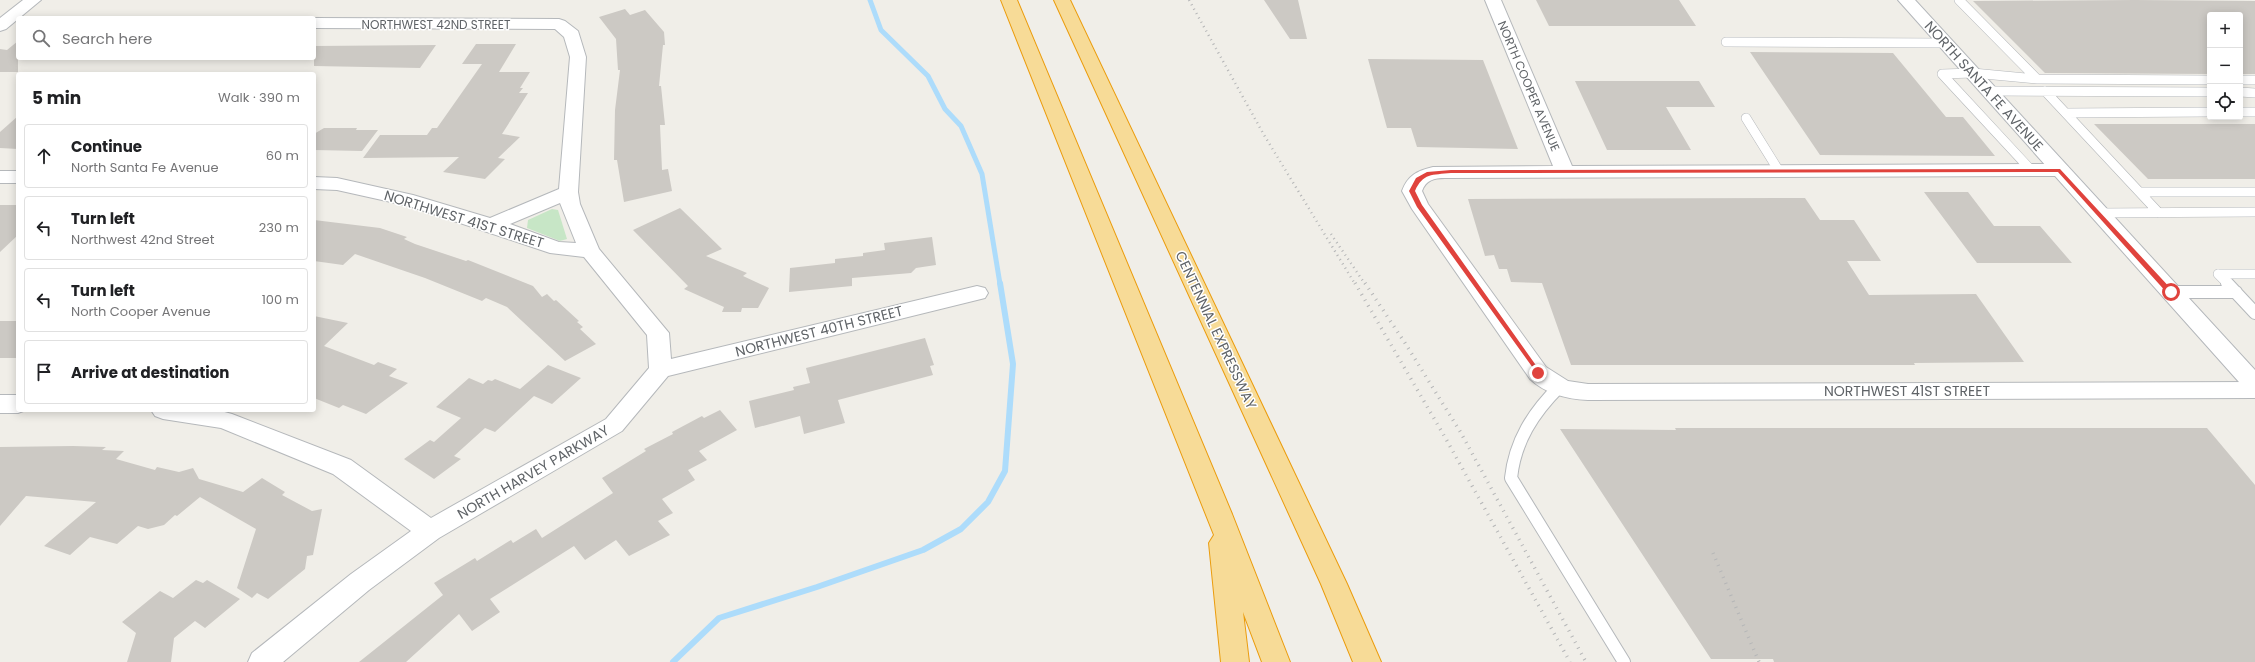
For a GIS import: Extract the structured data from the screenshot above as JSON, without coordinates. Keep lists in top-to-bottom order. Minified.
{"streets":{"highway":["CENTENNIAL EXPRESSWAY"],"street":["NORTHWEST 42ND STREET","NORTH COOPER AVENUE","NORTH SANTA FE AVENUE","NORTHWEST 41ST STREET","NORTHWEST 40TH STREET","NORTH HARVEY PARKWAY"]},"crossings":[["NORTH SANTA FE AVENUE","NORTHWEST 41ST STREET"],["NORTHWEST 40TH STREET","NORTH HARVEY PARKWAY"]],"page":{"map_buttons":["+","−"],"search":"Search here","heading":["5 min","Walk · 390 m"],"list":[["Continue","North Santa Fe Avenue","60 m"],["Turn left","Northwest 42nd Street","230 m"],["Turn left","North Cooper Avenue","100 m"],"Arrive at destination"]}}
